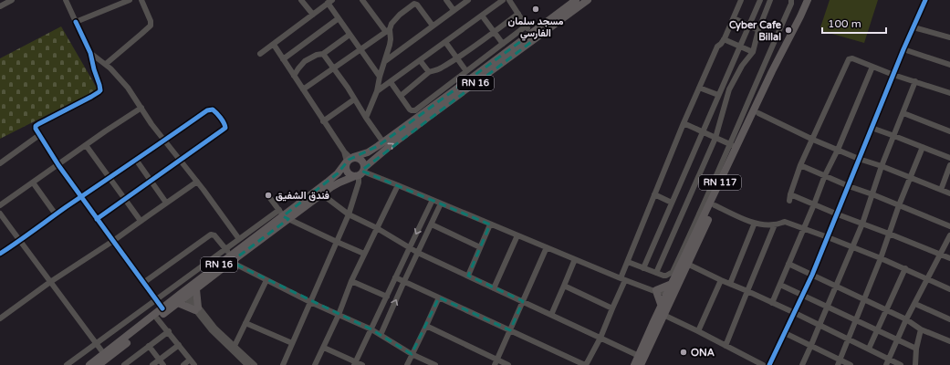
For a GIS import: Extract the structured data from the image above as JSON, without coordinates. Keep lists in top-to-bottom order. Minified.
{"streets":{"main road":["RN 16","RN 117"]},"places":["مسجد سلمان الفارسي","Cyber Cafe Billal","فندق الشفيق","ONA"],"scale_bar":"100 m"}
